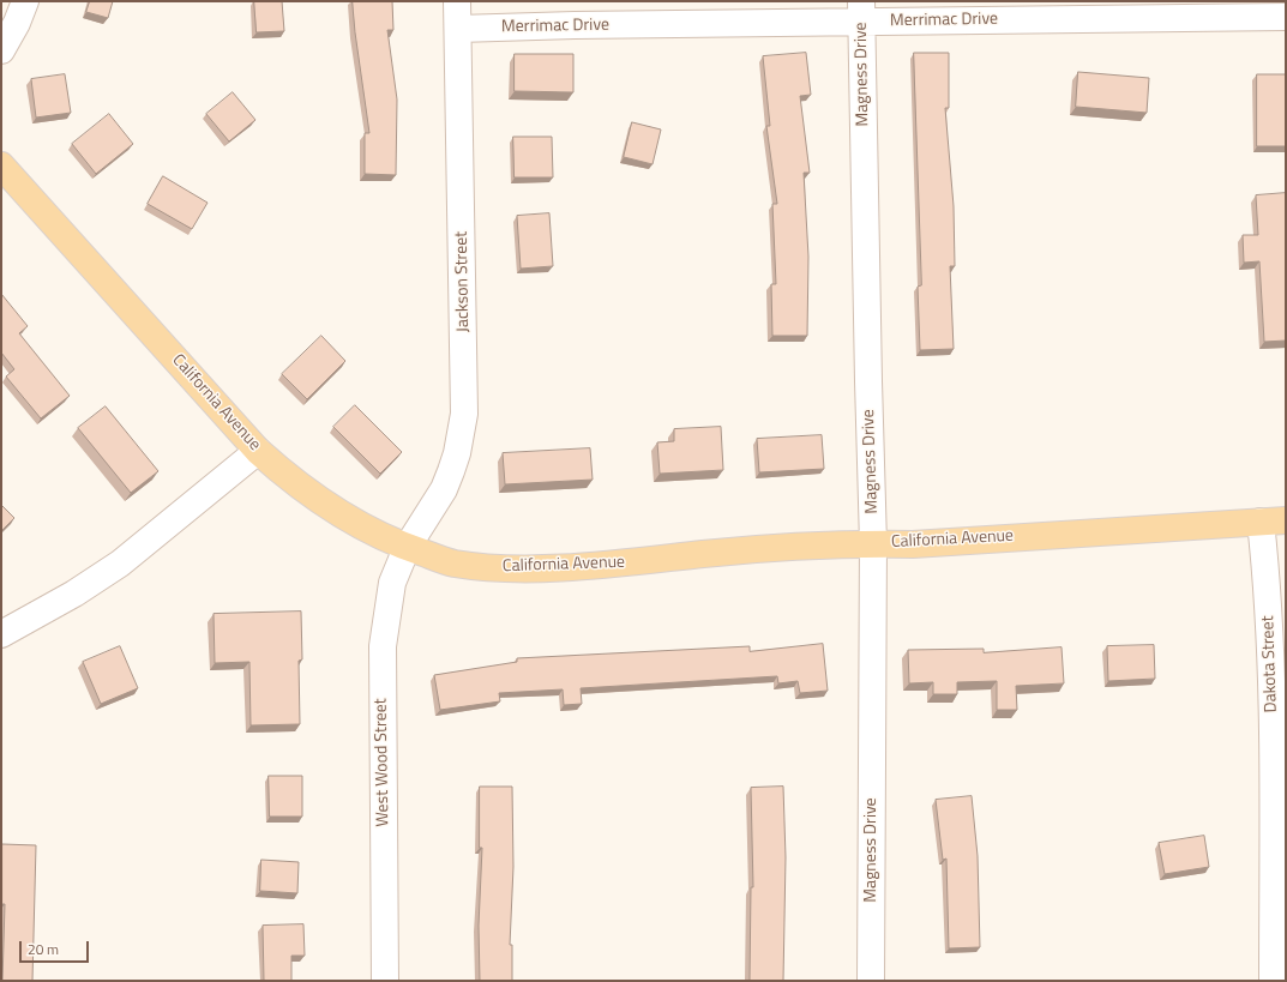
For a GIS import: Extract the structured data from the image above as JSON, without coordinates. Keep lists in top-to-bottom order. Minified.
{"streets":{"main road":["California Avenue"],"street":["Merrimac Drive","Magness Drive","Jackson Street","Dakota Street","West Wood Street"]},"crossings":[["Merrimac Drive","Magness Drive"],["Merrimac Drive","Jackson Street"],["Magness Drive","California Avenue"],["Jackson Street","California Avenue"],["Jackson Street","West Wood Street"],["California Avenue","Dakota Street"],["California Avenue","West Wood Street"]],"scale_bar":"20 m"}
